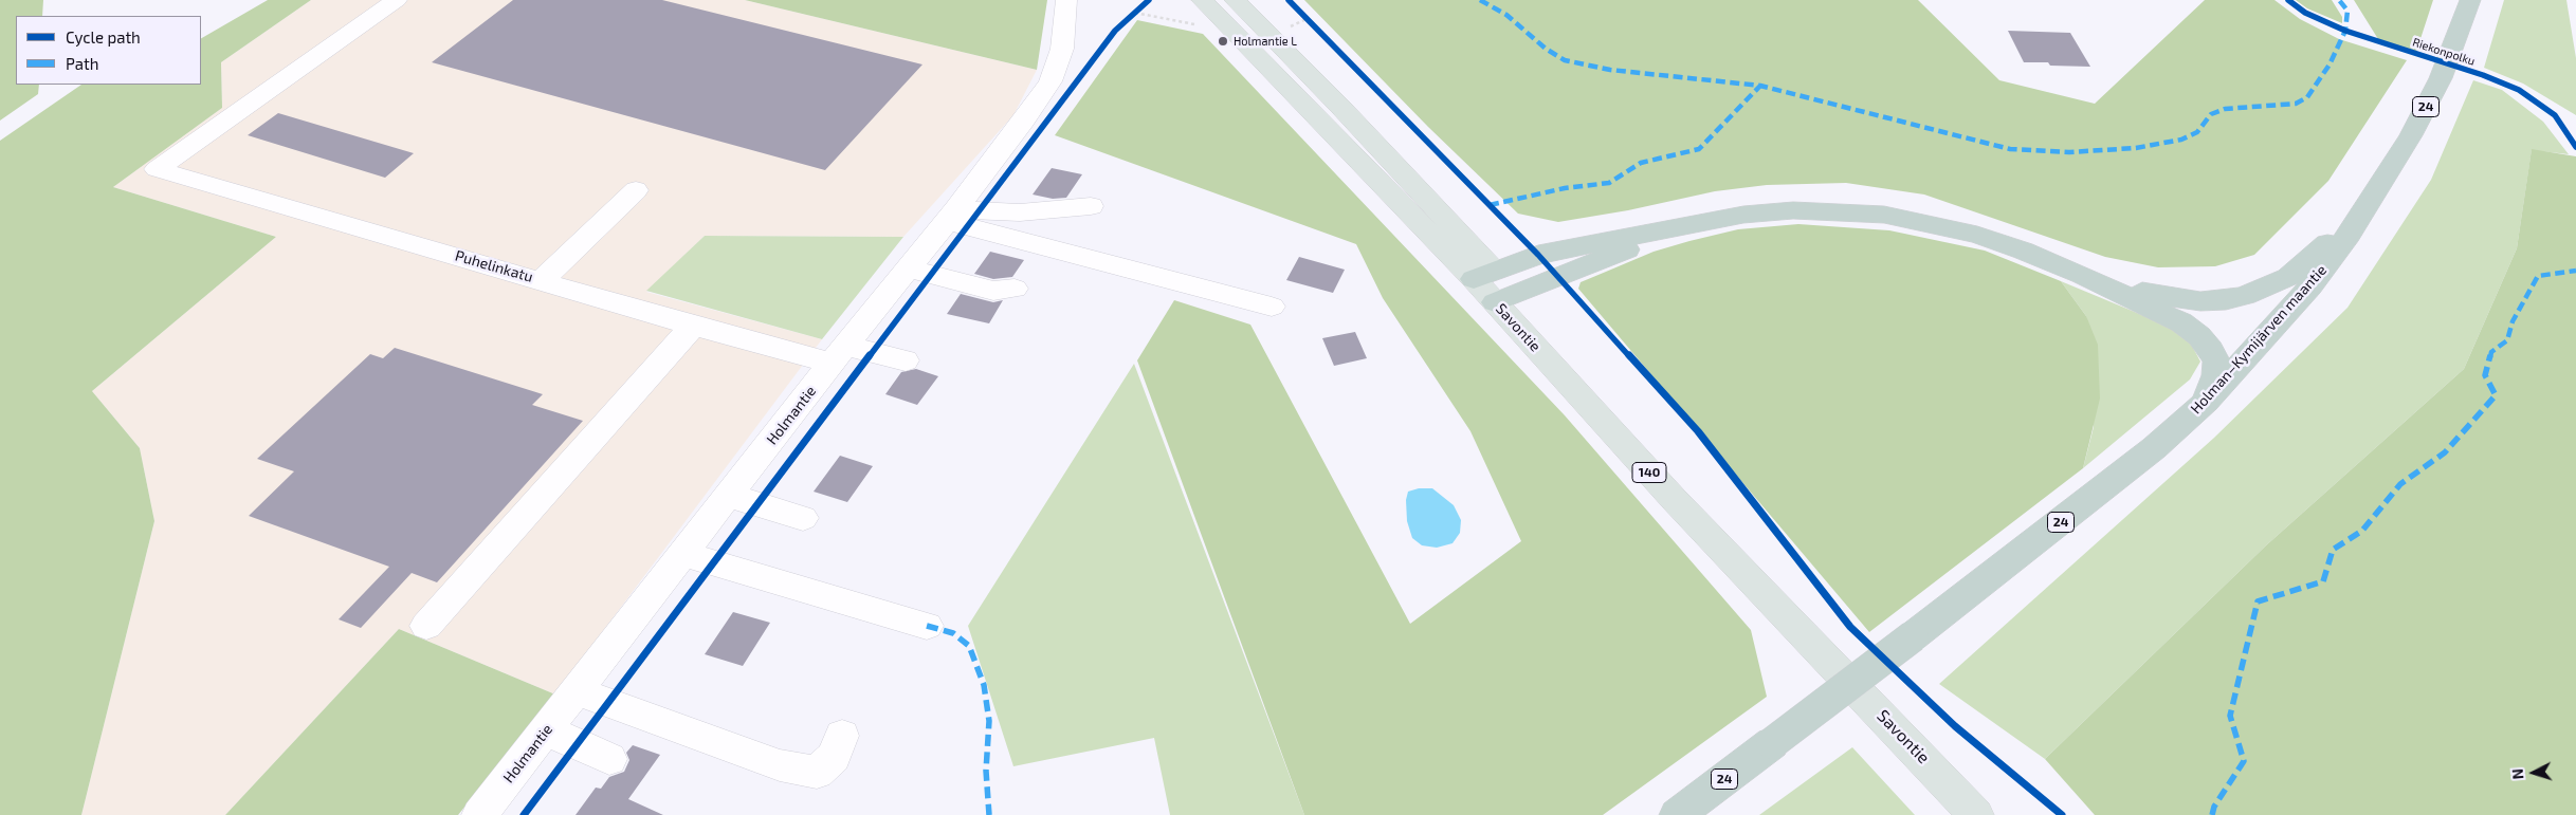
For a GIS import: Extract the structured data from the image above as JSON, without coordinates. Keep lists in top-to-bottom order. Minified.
{"streets":{"highway":["24","Holman–Kymijärven maantie"],"main road":["Savontie","140"],"street":["Puhelinkatu","Holmantie"],"cycle path":["Riekonpolku"]},"crossings":[["Puhelinkatu","Holmantie"]],"places":["Holmantie L"],"legend":["Cycle path","Path"],"north":"left"}
